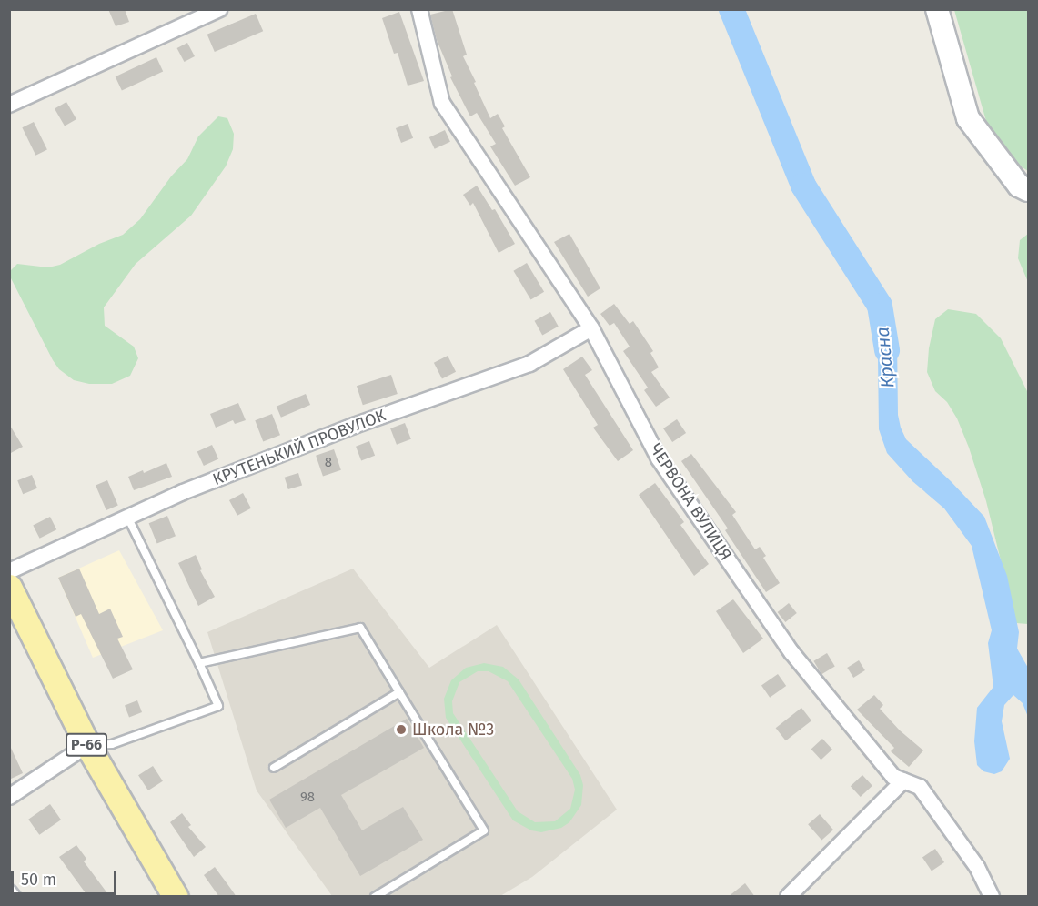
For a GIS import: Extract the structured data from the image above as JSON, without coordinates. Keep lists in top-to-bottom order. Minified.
{"streets":{"main road":["Р-66"],"street":["КРУТЕНЬКИЙ ПРОВУЛОК","ЧЕРВОНА ВУЛИЦЯ"]},"crossings":[["КРУТЕНЬКИЙ ПРОВУЛОК","ЧЕРВОНА ВУЛИЦЯ"]],"water":["Красна"],"places":["Школа №3"],"house_numbers":["8","98"],"scale_bar":"50 m"}
